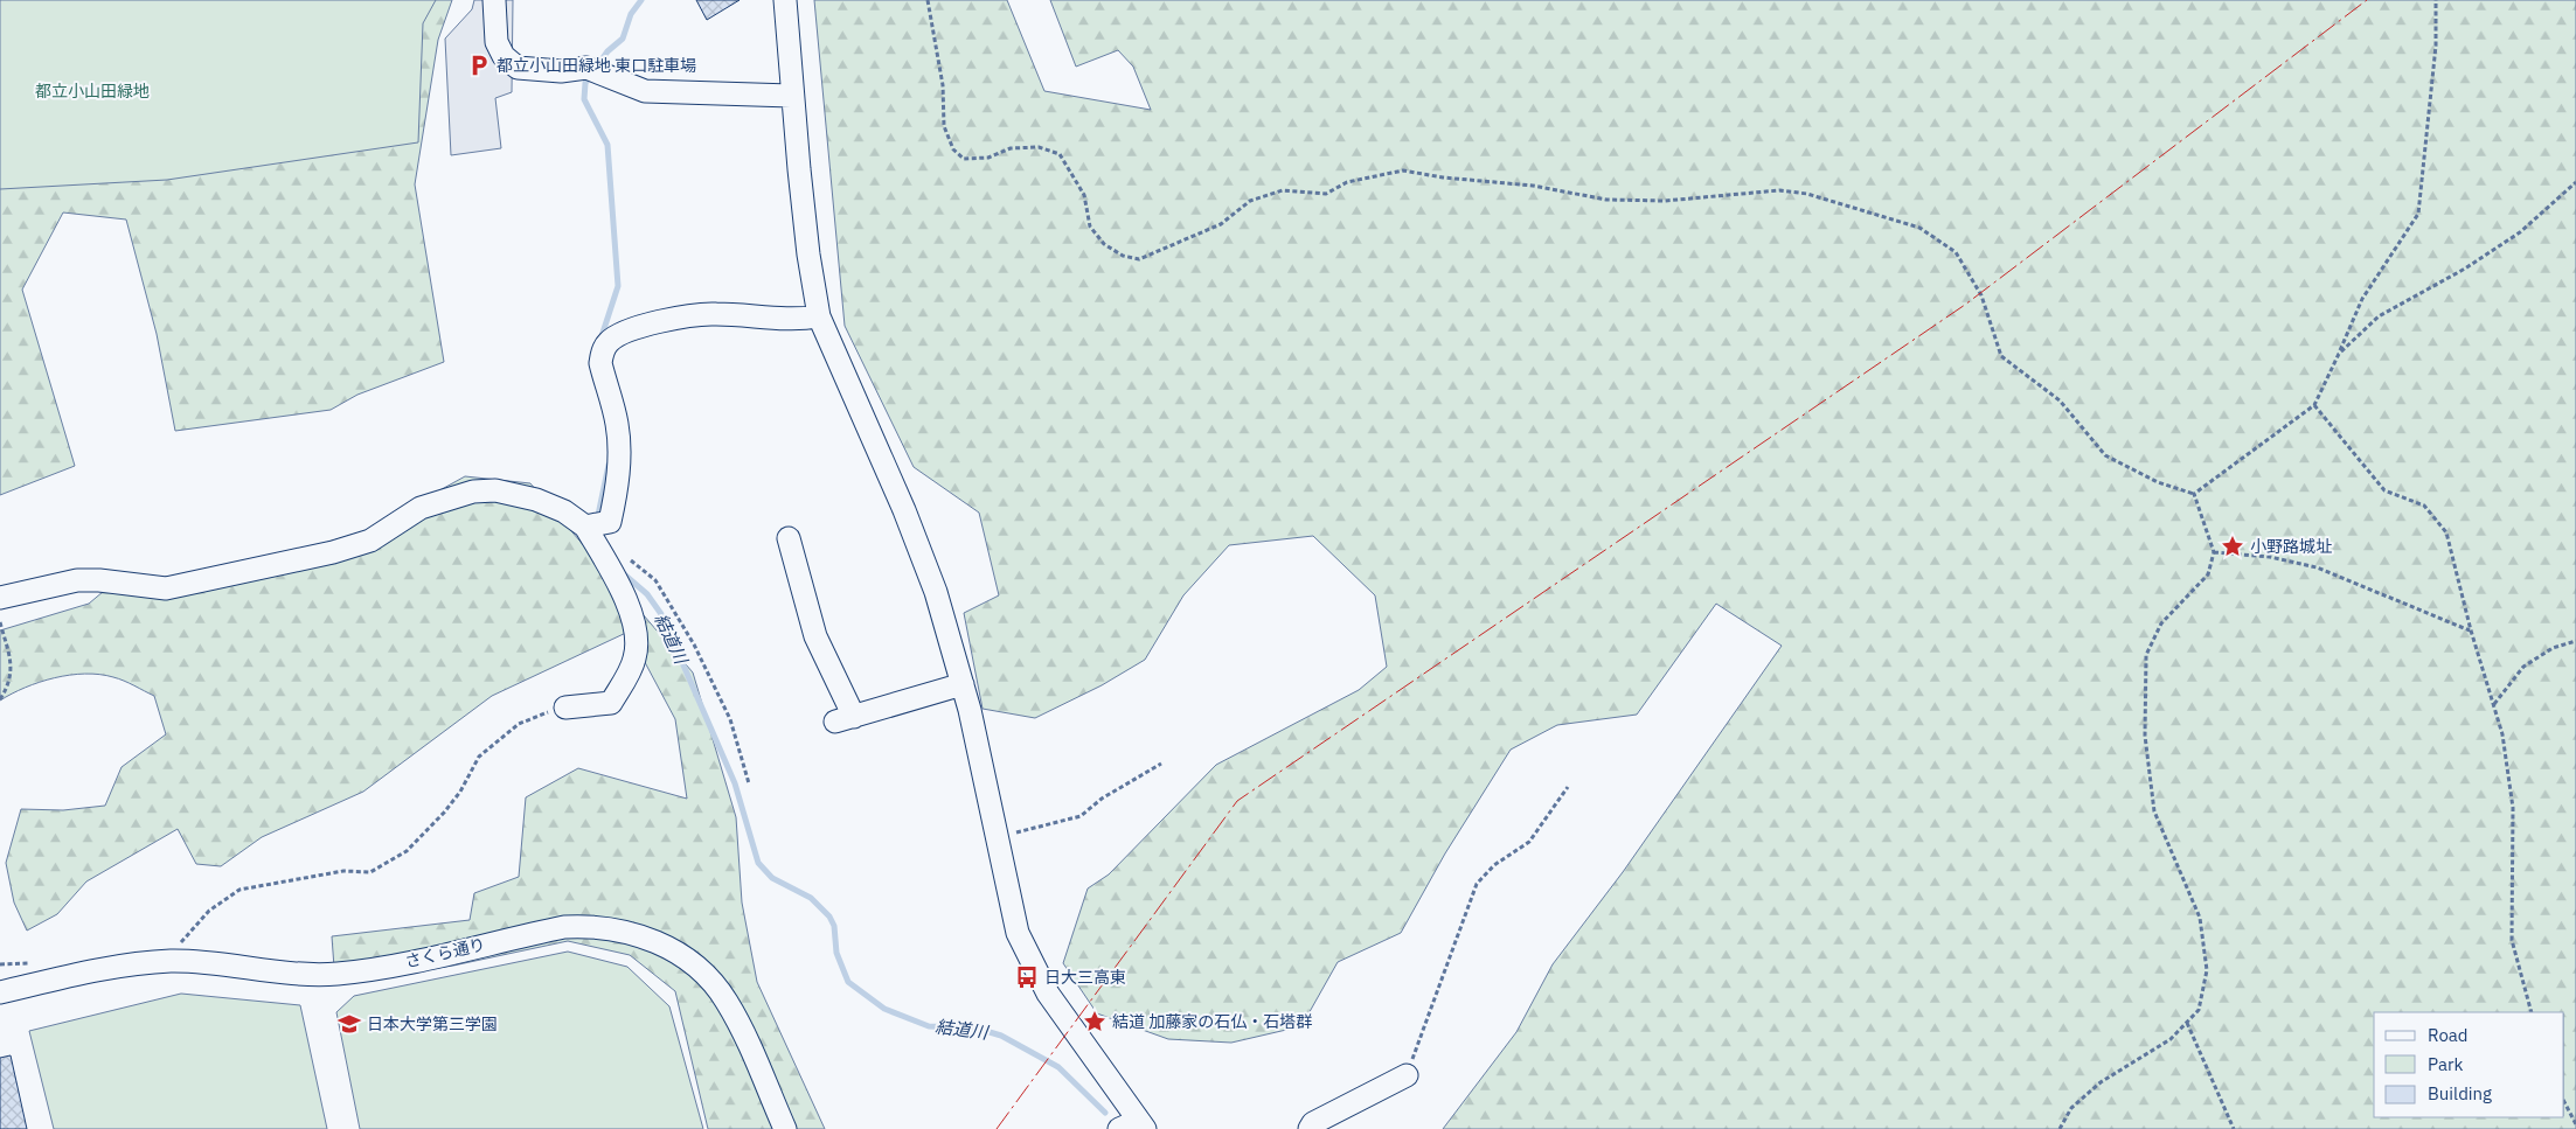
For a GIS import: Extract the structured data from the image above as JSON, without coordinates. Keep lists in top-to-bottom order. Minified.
{"streets":{"street":["さくら通り"]},"water":["結道川"],"parks":["都立小山田緑地"],"places":{"parking":["都立小山田緑地 東口駐車場"],"place":["小野路城址","結道 加藤家の石仏・石塔群"],"bus stop":["日大三高東"],"school or university":["日本大学第三学園"]},"legend":["Road","Park","Building"]}
